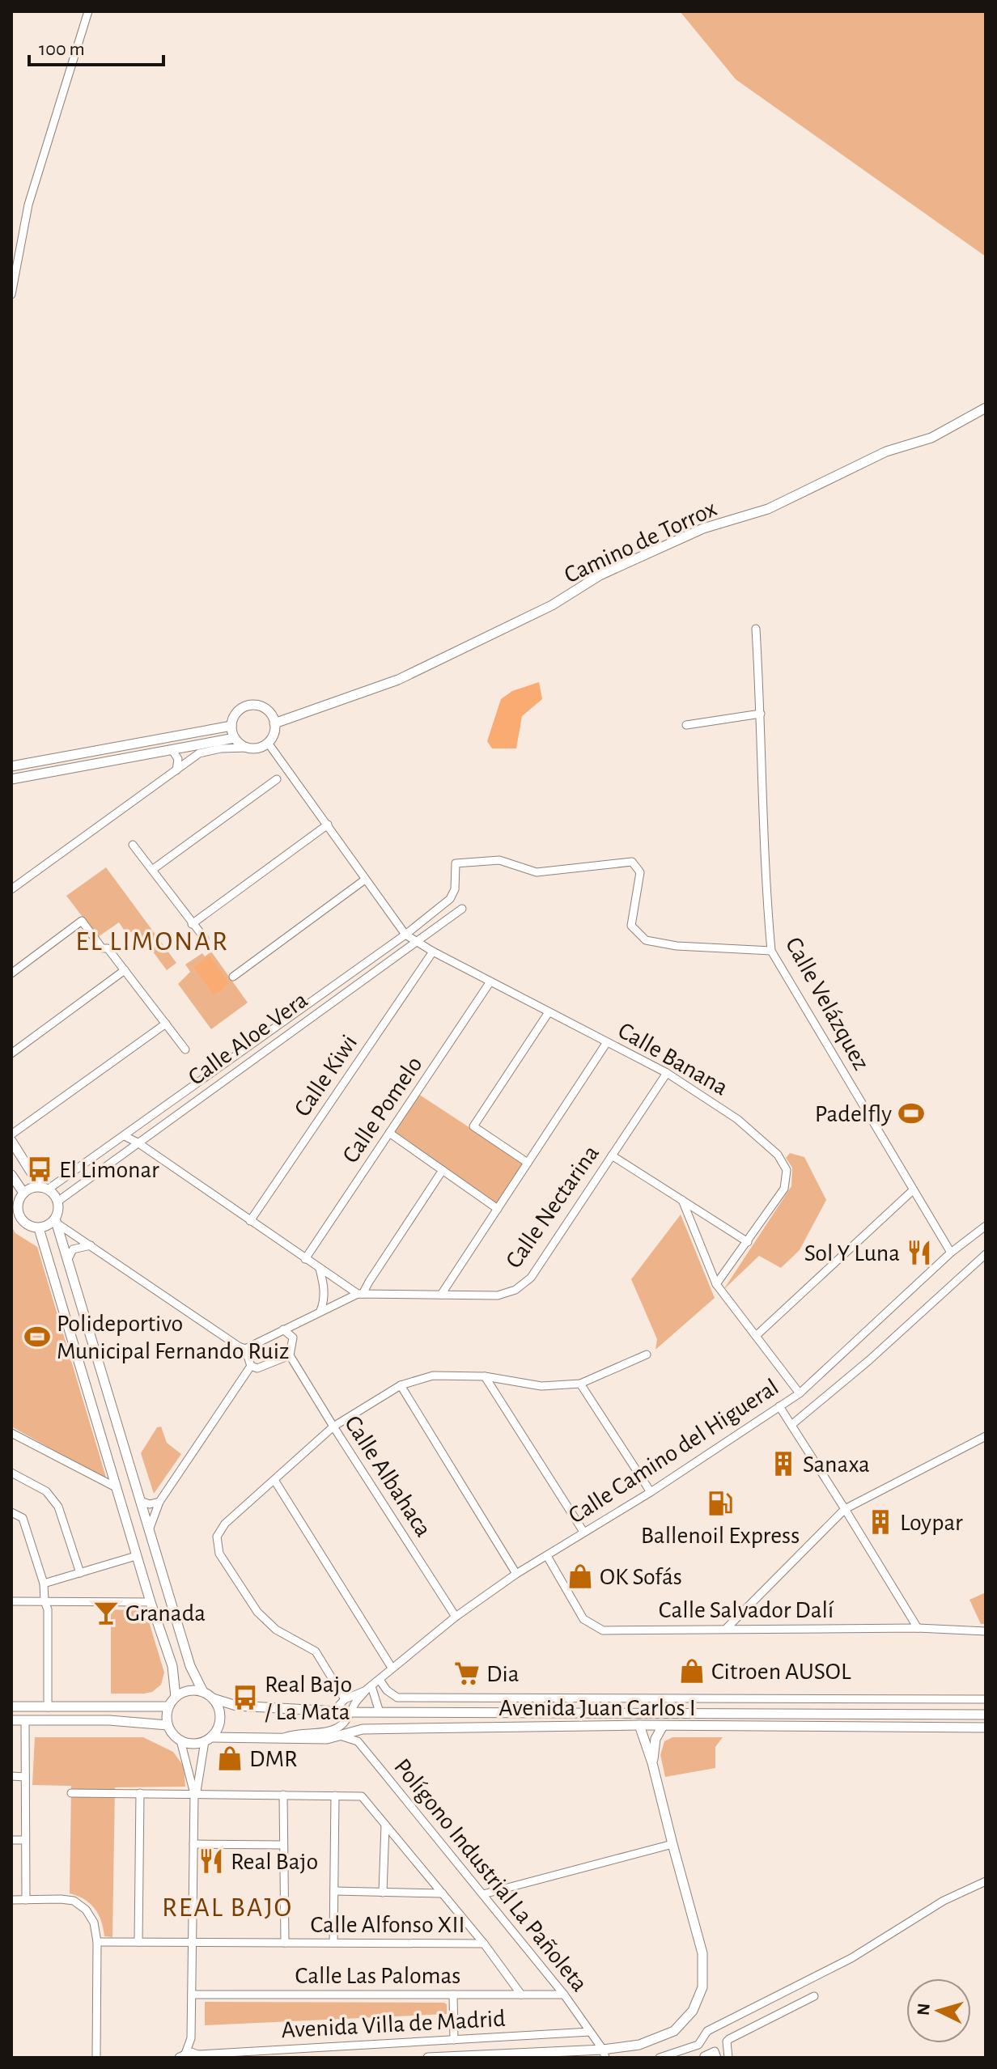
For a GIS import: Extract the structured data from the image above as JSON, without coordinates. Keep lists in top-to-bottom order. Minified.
{"streets":{"street":["Camino de Torrox","Calle Velázquez","Calle Aloe Vera","Calle Banana","Calle Kiwi","Calle Pomelo","Calle Nectarina","Calle Camino del Higueral","Calle Albahaca","Calle Salvador Dalí","Avenida Juan Carlos I","Polígono Industrial La Pañoleta","Calle Alfonso XII","Calle Las Palomas","Avenida Villa de Madrid"]},"crossings":[["Calle Velázquez","Calle Aloe Vera"],["Calle Velázquez","Calle Camino del Higueral"],["Calle Aloe Vera","Calle Banana"],["Calle Banana","Calle Kiwi"],["Calle Banana","Calle Pomelo"],["Calle Banana","Calle Nectarina"],["Calle Nectarina","Calle Albahaca"],["Calle Camino del Higueral","Calle Albahaca"],["Calle Camino del Higueral","Calle Salvador Dalí"],["Calle Camino del Higueral","Avenida Juan Carlos I"],["Avenida Juan Carlos I","Polígono Industrial La Pañoleta"],["Polígono Industrial La Pañoleta","Calle Las Palomas"],["Polígono Industrial La Pañoleta","Avenida Villa de Madrid"]],"districts":["EL LIMONAR","REAL BAJO"],"places":{"sports":["Padelfly","Polideportivo Municipal Fernando Ruiz"],"bus stop":["El Limonar","Real Bajo / La Mata"],"restaurant":["Sol Y Luna","Real Bajo"],"building":["Sanaxa","Loypar"],"fuel station":["Ballenoil Express"],"shop":["OK Sofás","Citroen AUSOL","DMR"],"bar":["Granada"],"supermarket":["Dia"]},"scale_bar":"100 m","north":"left"}
